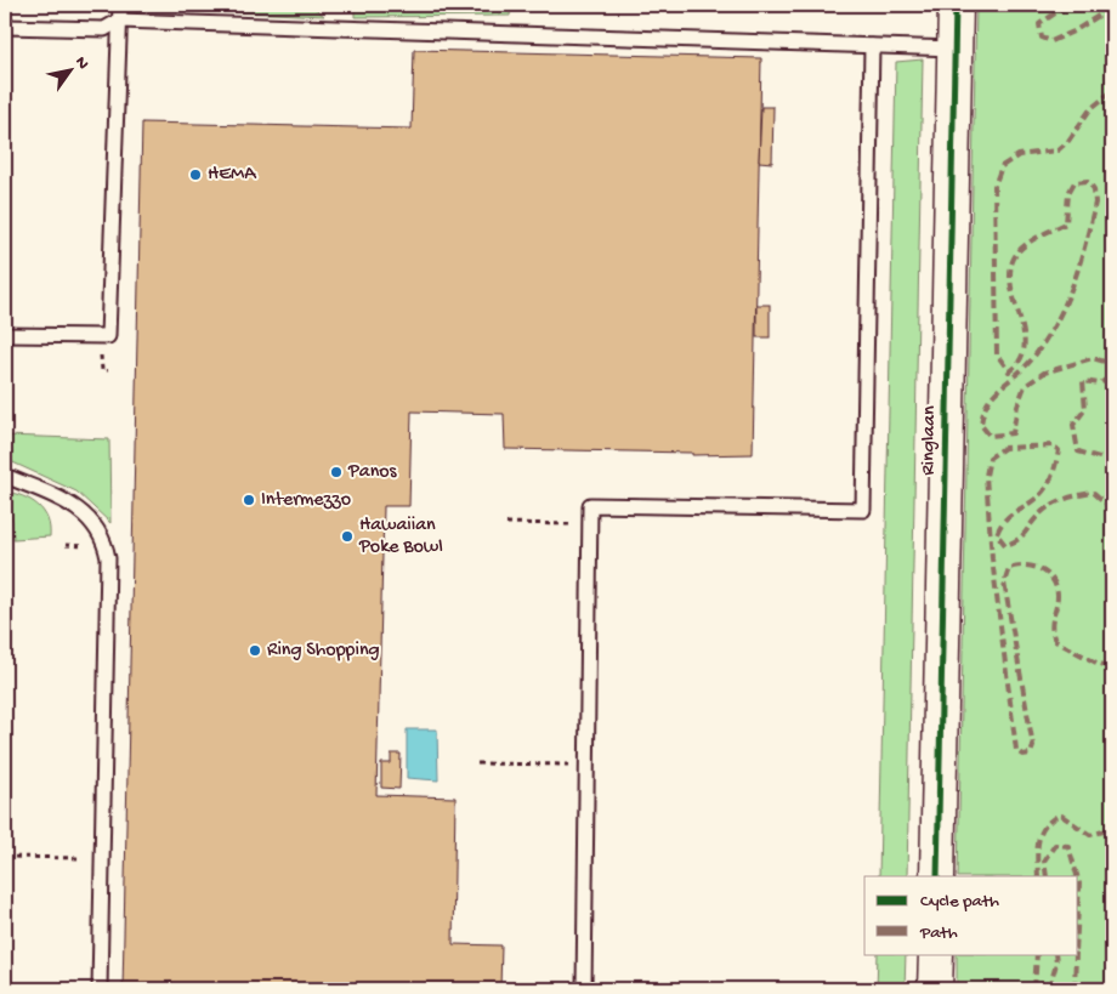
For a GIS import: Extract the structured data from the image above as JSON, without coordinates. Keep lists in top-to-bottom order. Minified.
{"streets":{"main road":["Ringlaan"]},"places":["HEMA","Panos","Intermezzo","Hawaiian Poke Bowl","Ring Shopping"],"legend":["Cycle path","Path"],"north":"top right"}
